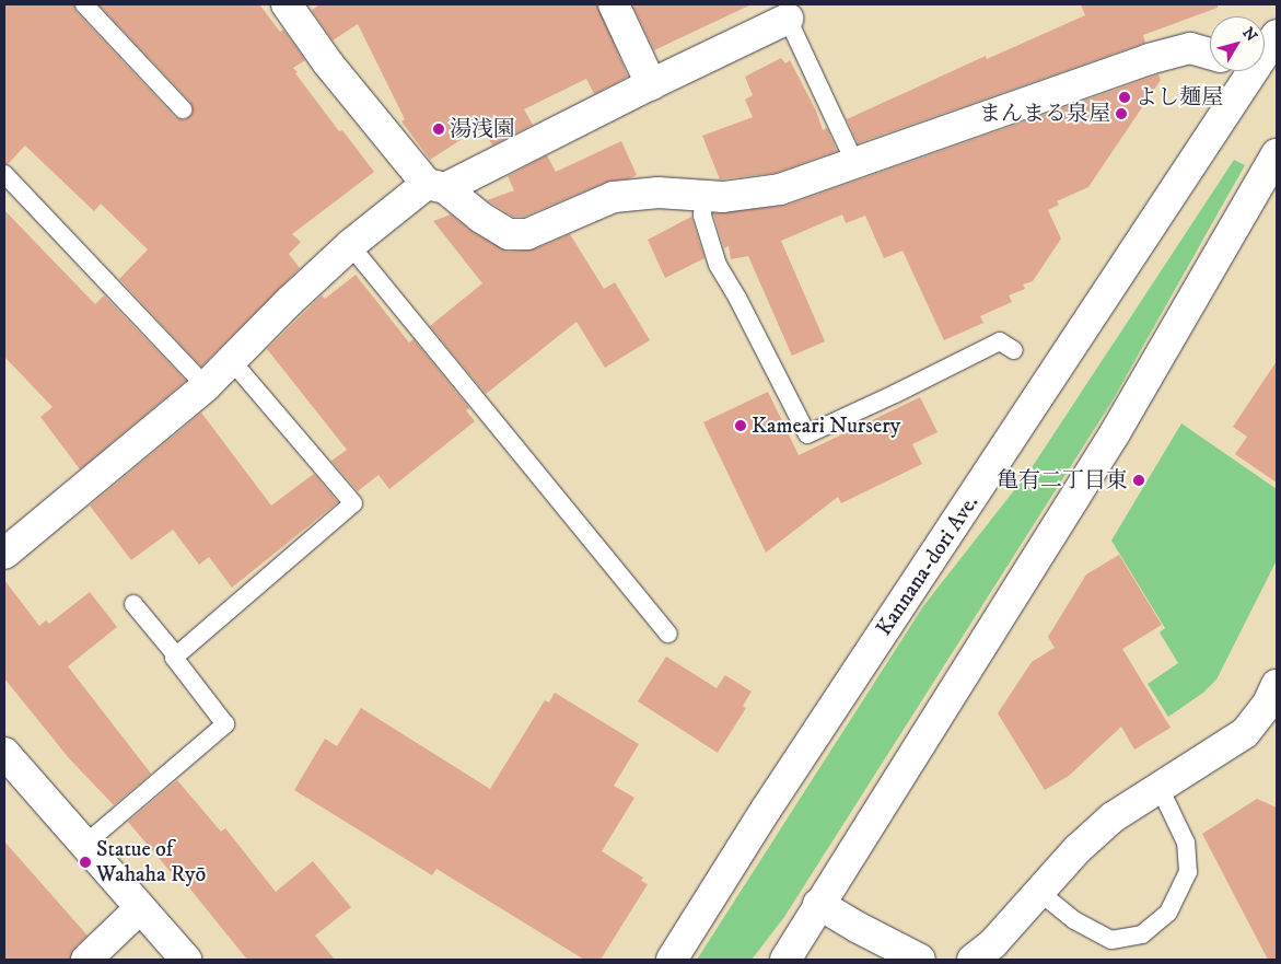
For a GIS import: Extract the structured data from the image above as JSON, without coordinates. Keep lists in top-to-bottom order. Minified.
{"streets":{"street":["Kannana-dori Ave."]},"places":["よし麺屋","まんまる泉屋","湯浅園","Kameari Nursery","亀有二丁目東","Statue of Wahaha Ryō"],"north":"top right"}
